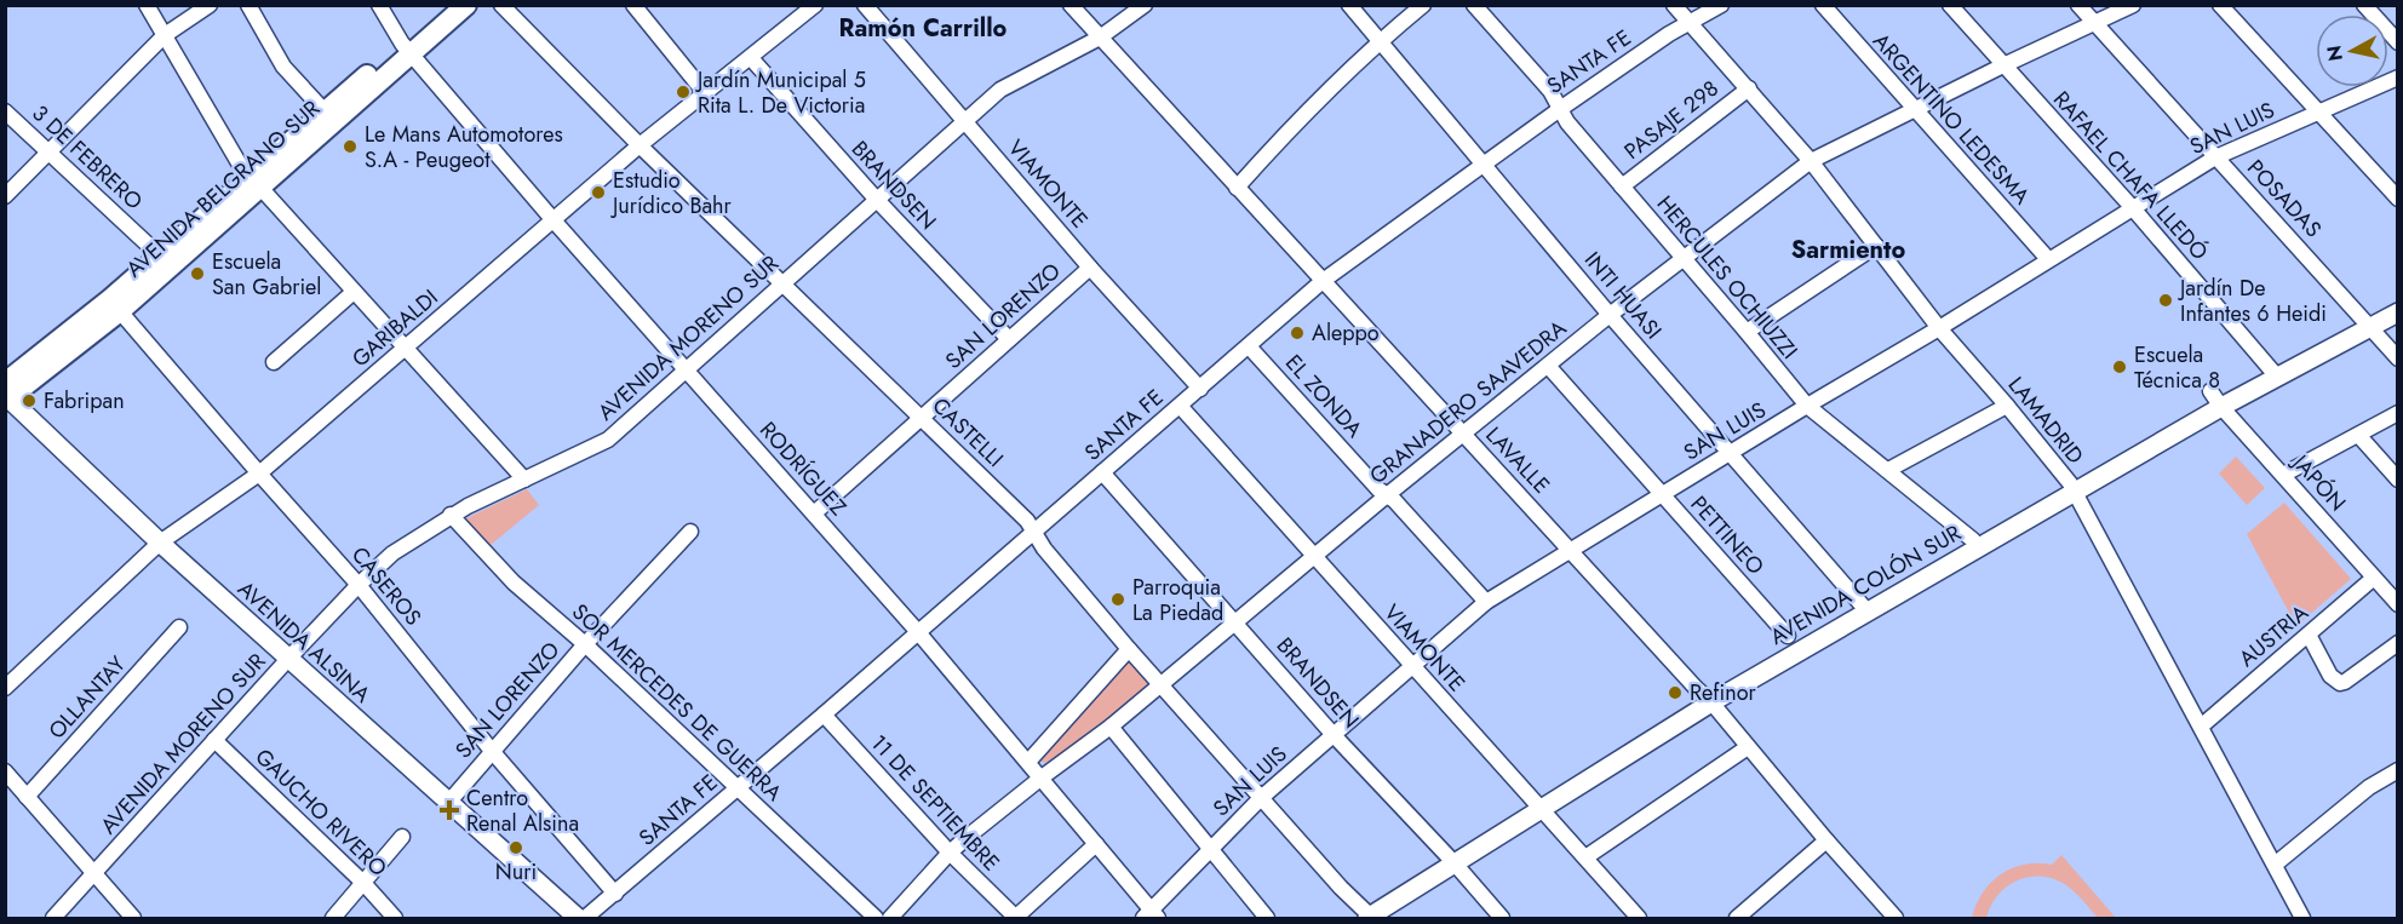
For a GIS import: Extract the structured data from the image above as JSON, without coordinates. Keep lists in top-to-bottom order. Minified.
{"streets":{"highway":["AVENIDA BELGRANO SUR"],"main road":["AVENIDA COLÓN SUR","AVENIDA ALSINA"],"street":["SANTA FE","ARGENTINO LEDESMA","PASAJE 298","SAN LUIS","3 DE FEBRERO","RAFAEL CHAFA LLEDÓ","VIAMONTE","BRANDSEN","POSADAS","HERCULES OCHIUZZI","INTI HUASI","SAN LORENZO","GARIBALDI","AVENIDA MORENO SUR","EL ZONDA","GRANADERO SAAVEDRA","LAMADRID","CASTELLI","LAVALLE","RODRÍGUEZ","JAPÓN","PETTINEO","CASEROS","AUSTRIA","OLLANTAY","SOR MERCEDES DE GUERRA","11 DE SEPTIEMBRE","GAUCHO RIVERO"]},"crossings":[["SANTA FE","VIAMONTE"],["SANTA FE","BRANDSEN"],["SANTA FE","HERCULES OCHIUZZI"],["SANTA FE","INTI HUASI"],["SANTA FE","EL ZONDA"],["SANTA FE","LAMADRID"],["SANTA FE","CASTELLI"],["SANTA FE","LAVALLE"],["SANTA FE","RODRÍGUEZ"],["SANTA FE","CASEROS"],["SANTA FE","SOR MERCEDES DE GUERRA"],["SANTA FE","11 DE SEPTIEMBRE"],["ARGENTINO LEDESMA","SAN LUIS"],["ARGENTINO LEDESMA","GRANADERO SAAVEDRA"],["PASAJE 298","HERCULES OCHIUZZI"],["PASAJE 298","LAMADRID"],["SAN LUIS","RAFAEL CHAFA LLEDÓ"],["SAN LUIS","VIAMONTE"],["SAN LUIS","BRANDSEN"],["SAN LUIS","POSADAS"],["SAN LUIS","HERCULES OCHIUZZI"],["SAN LUIS","INTI HUASI"],["SAN LUIS","EL ZONDA"],["SAN LUIS","LAMADRID"],["SAN LUIS","CASTELLI"],["SAN LUIS","LAVALLE"],["SAN LUIS","RODRÍGUEZ"],["SAN LUIS","PETTINEO"],["3 DE FEBRERO","AVENIDA BELGRANO SUR"],["RAFAEL CHAFA LLEDÓ","GRANADERO SAAVEDRA"],["RAFAEL CHAFA LLEDÓ","AVENIDA COLÓN SUR"],["VIAMONTE","SAN LORENZO"],["VIAMONTE","AVENIDA MORENO SUR"],["VIAMONTE","GRANADERO SAAVEDRA"],["VIAMONTE","AVENIDA COLÓN SUR"],["BRANDSEN","SAN LORENZO"],["BRANDSEN","GARIBALDI"],["BRANDSEN","AVENIDA MORENO SUR"],["BRANDSEN","GRANADERO SAAVEDRA"],["BRANDSEN","AVENIDA COLÓN SUR"],["AVENIDA BELGRANO SUR","RODRÍGUEZ"],["AVENIDA BELGRANO SUR","CASEROS"],["AVENIDA BELGRANO SUR","AVENIDA ALSINA"],["POSADAS","GRANADERO SAAVEDRA"],["POSADAS","AVENIDA COLÓN SUR"],["HERCULES OCHIUZZI","GRANADERO SAAVEDRA"],["HERCULES OCHIUZZI","AVENIDA COLÓN SUR"],["INTI HUASI","GRANADERO SAAVEDRA"],["INTI HUASI","AVENIDA COLÓN SUR"],["SAN LORENZO","CASTELLI"],["SAN LORENZO","RODRÍGUEZ"],["SAN LORENZO","CASEROS"],["SAN LORENZO","AVENIDA ALSINA"],["SAN LORENZO","SOR MERCEDES DE GUERRA"],["GARIBALDI","CASTELLI"],["GARIBALDI","RODRÍGUEZ"],["GARIBALDI","CASEROS"],["GARIBALDI","AVENIDA ALSINA"],["AVENIDA MORENO SUR","CASTELLI"],["AVENIDA MORENO SUR","LAVALLE"],["AVENIDA MORENO SUR","RODRÍGUEZ"],["AVENIDA MORENO SUR","CASEROS"],["AVENIDA MORENO SUR","AVENIDA ALSINA"],["AVENIDA MORENO SUR","SOR MERCEDES DE GUERRA"],["AVENIDA MORENO SUR","GAUCHO RIVERO"],["EL ZONDA","GRANADERO SAAVEDRA"],["GRANADERO SAAVEDRA","LAMADRID"],["GRANADERO SAAVEDRA","CASTELLI"],["GRANADERO SAAVEDRA","LAVALLE"],["GRANADERO SAAVEDRA","RODRÍGUEZ"],["GRANADERO SAAVEDRA","PETTINEO"],["GRANADERO SAAVEDRA","11 DE SEPTIEMBRE"],["LAMADRID","AVENIDA COLÓN SUR"],["LAMADRID","AUSTRIA"],["CASTELLI","AVENIDA COLÓN SUR"],["LAVALLE","AVENIDA COLÓN SUR"],["JAPÓN","AVENIDA COLÓN SUR"],["JAPÓN","AUSTRIA"]],"districts":["Ramón Carrillo","Sarmiento"],"places":{"other":["Jardín Municipal 5 Rita L. De Victoria","Le Mans Automotores S.A - Peugeot","Estudio Jurídico Bahr","Escuela San Gabriel","Jardín De Infantes 6 Heidi","Aleppo","Escuela Técnica 8","Fabripan","Parroquia La Piedad","Refinor","Nuri"],"health":["Centro Renal Alsina"]},"north":"left"}
